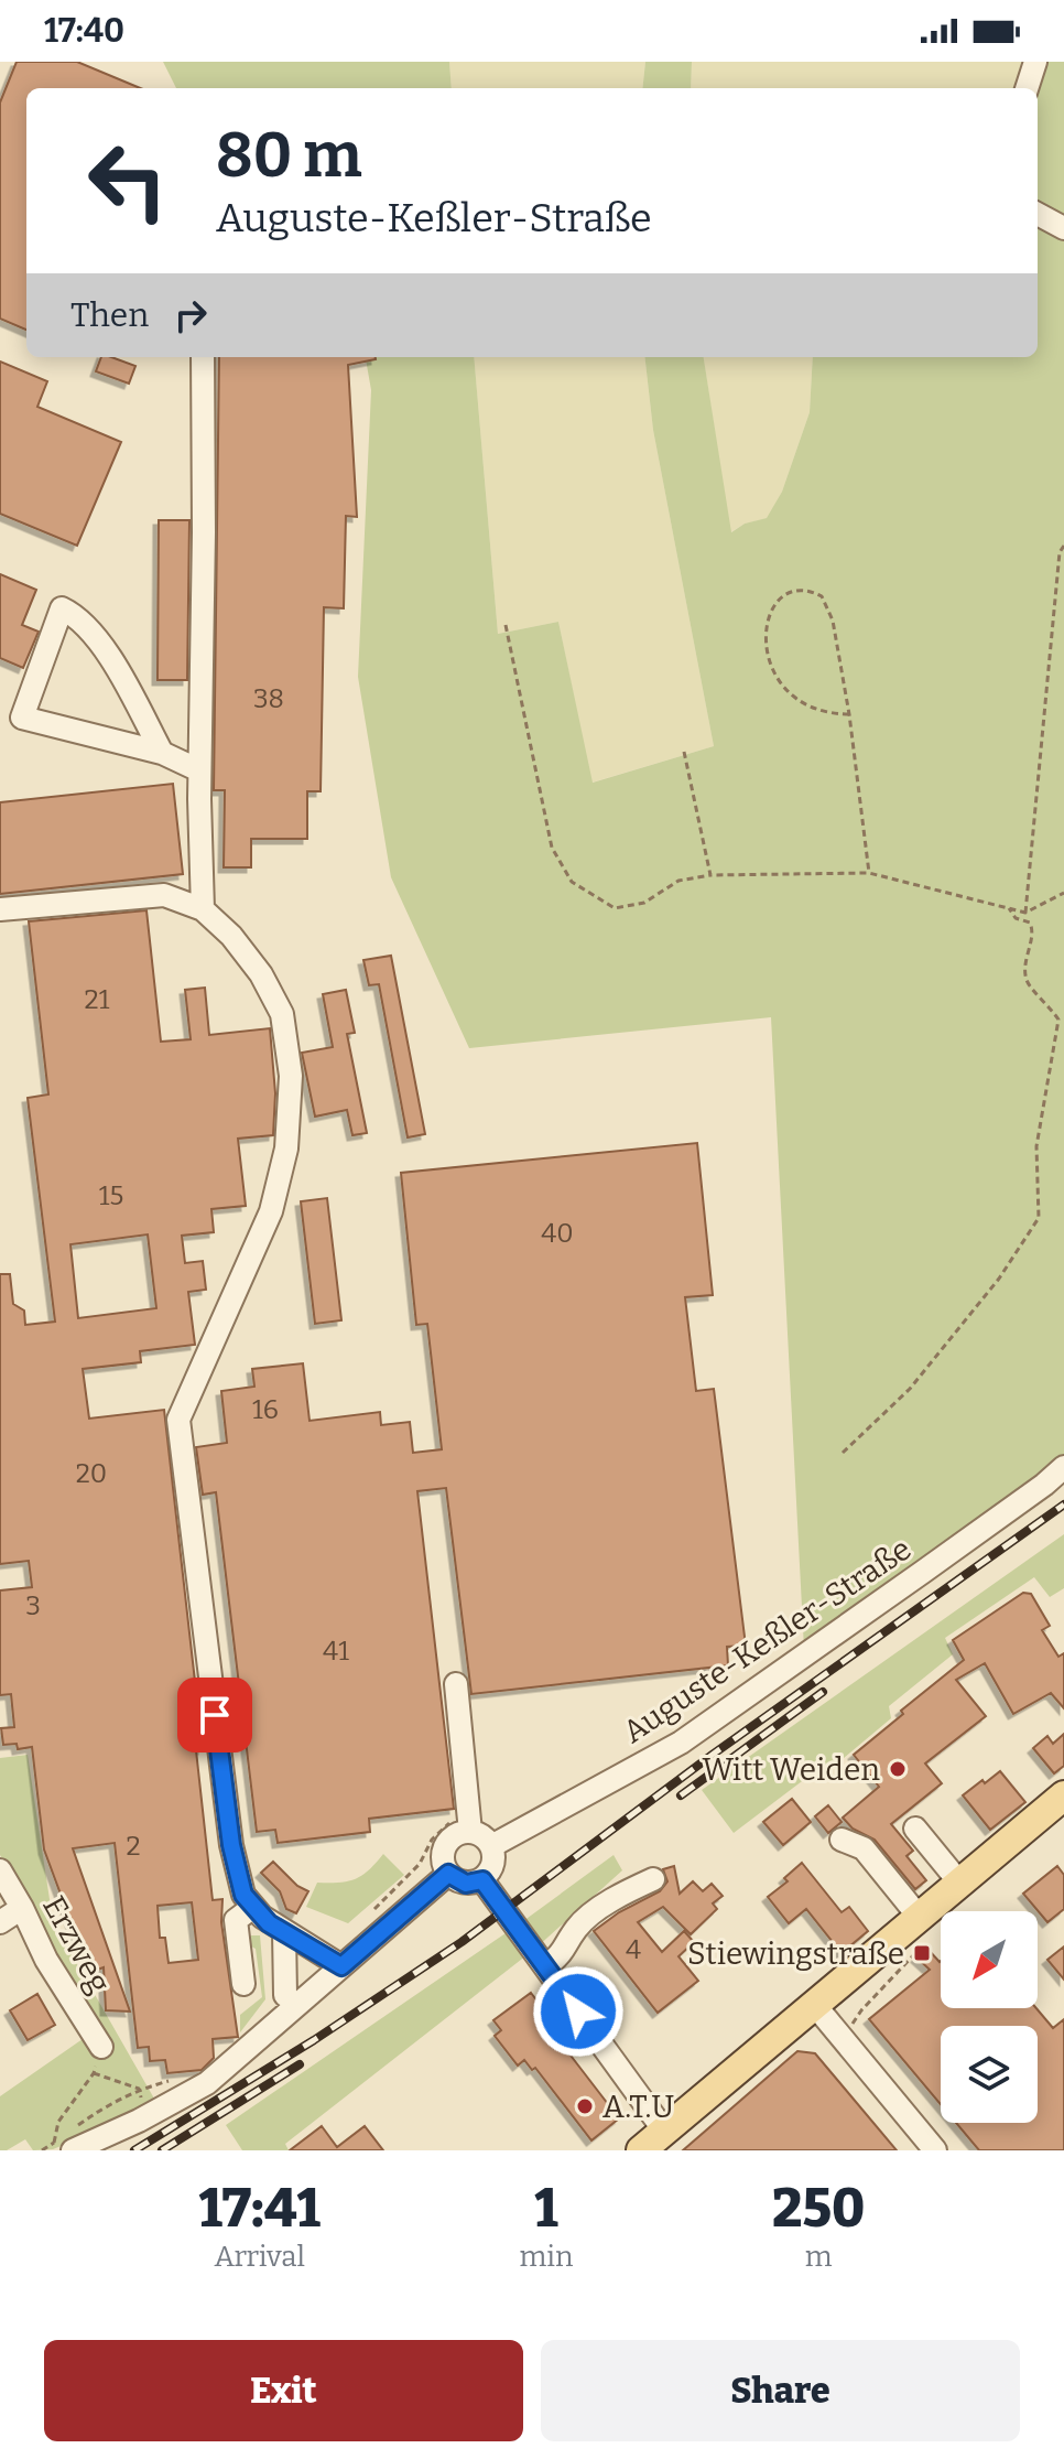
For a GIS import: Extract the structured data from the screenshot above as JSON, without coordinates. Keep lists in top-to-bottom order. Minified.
{"streets":{"street":["Auguste-Keßler-Straße","Erzweg"]},"places":{"other":["Witt Weiden","A.T.U"],"transit":["Stiewingstraße"]},"house_numbers":["38","21","15","40","16","20","3","41","2","4"],"north":"bottom left","page":{"status":"17:40","turn":["80 m","Auguste-Keßler-Straße"],"then":"Then","eta":["17:41","Arrival","1","min","250","m"],"buttons":["Exit","Share"]}}
